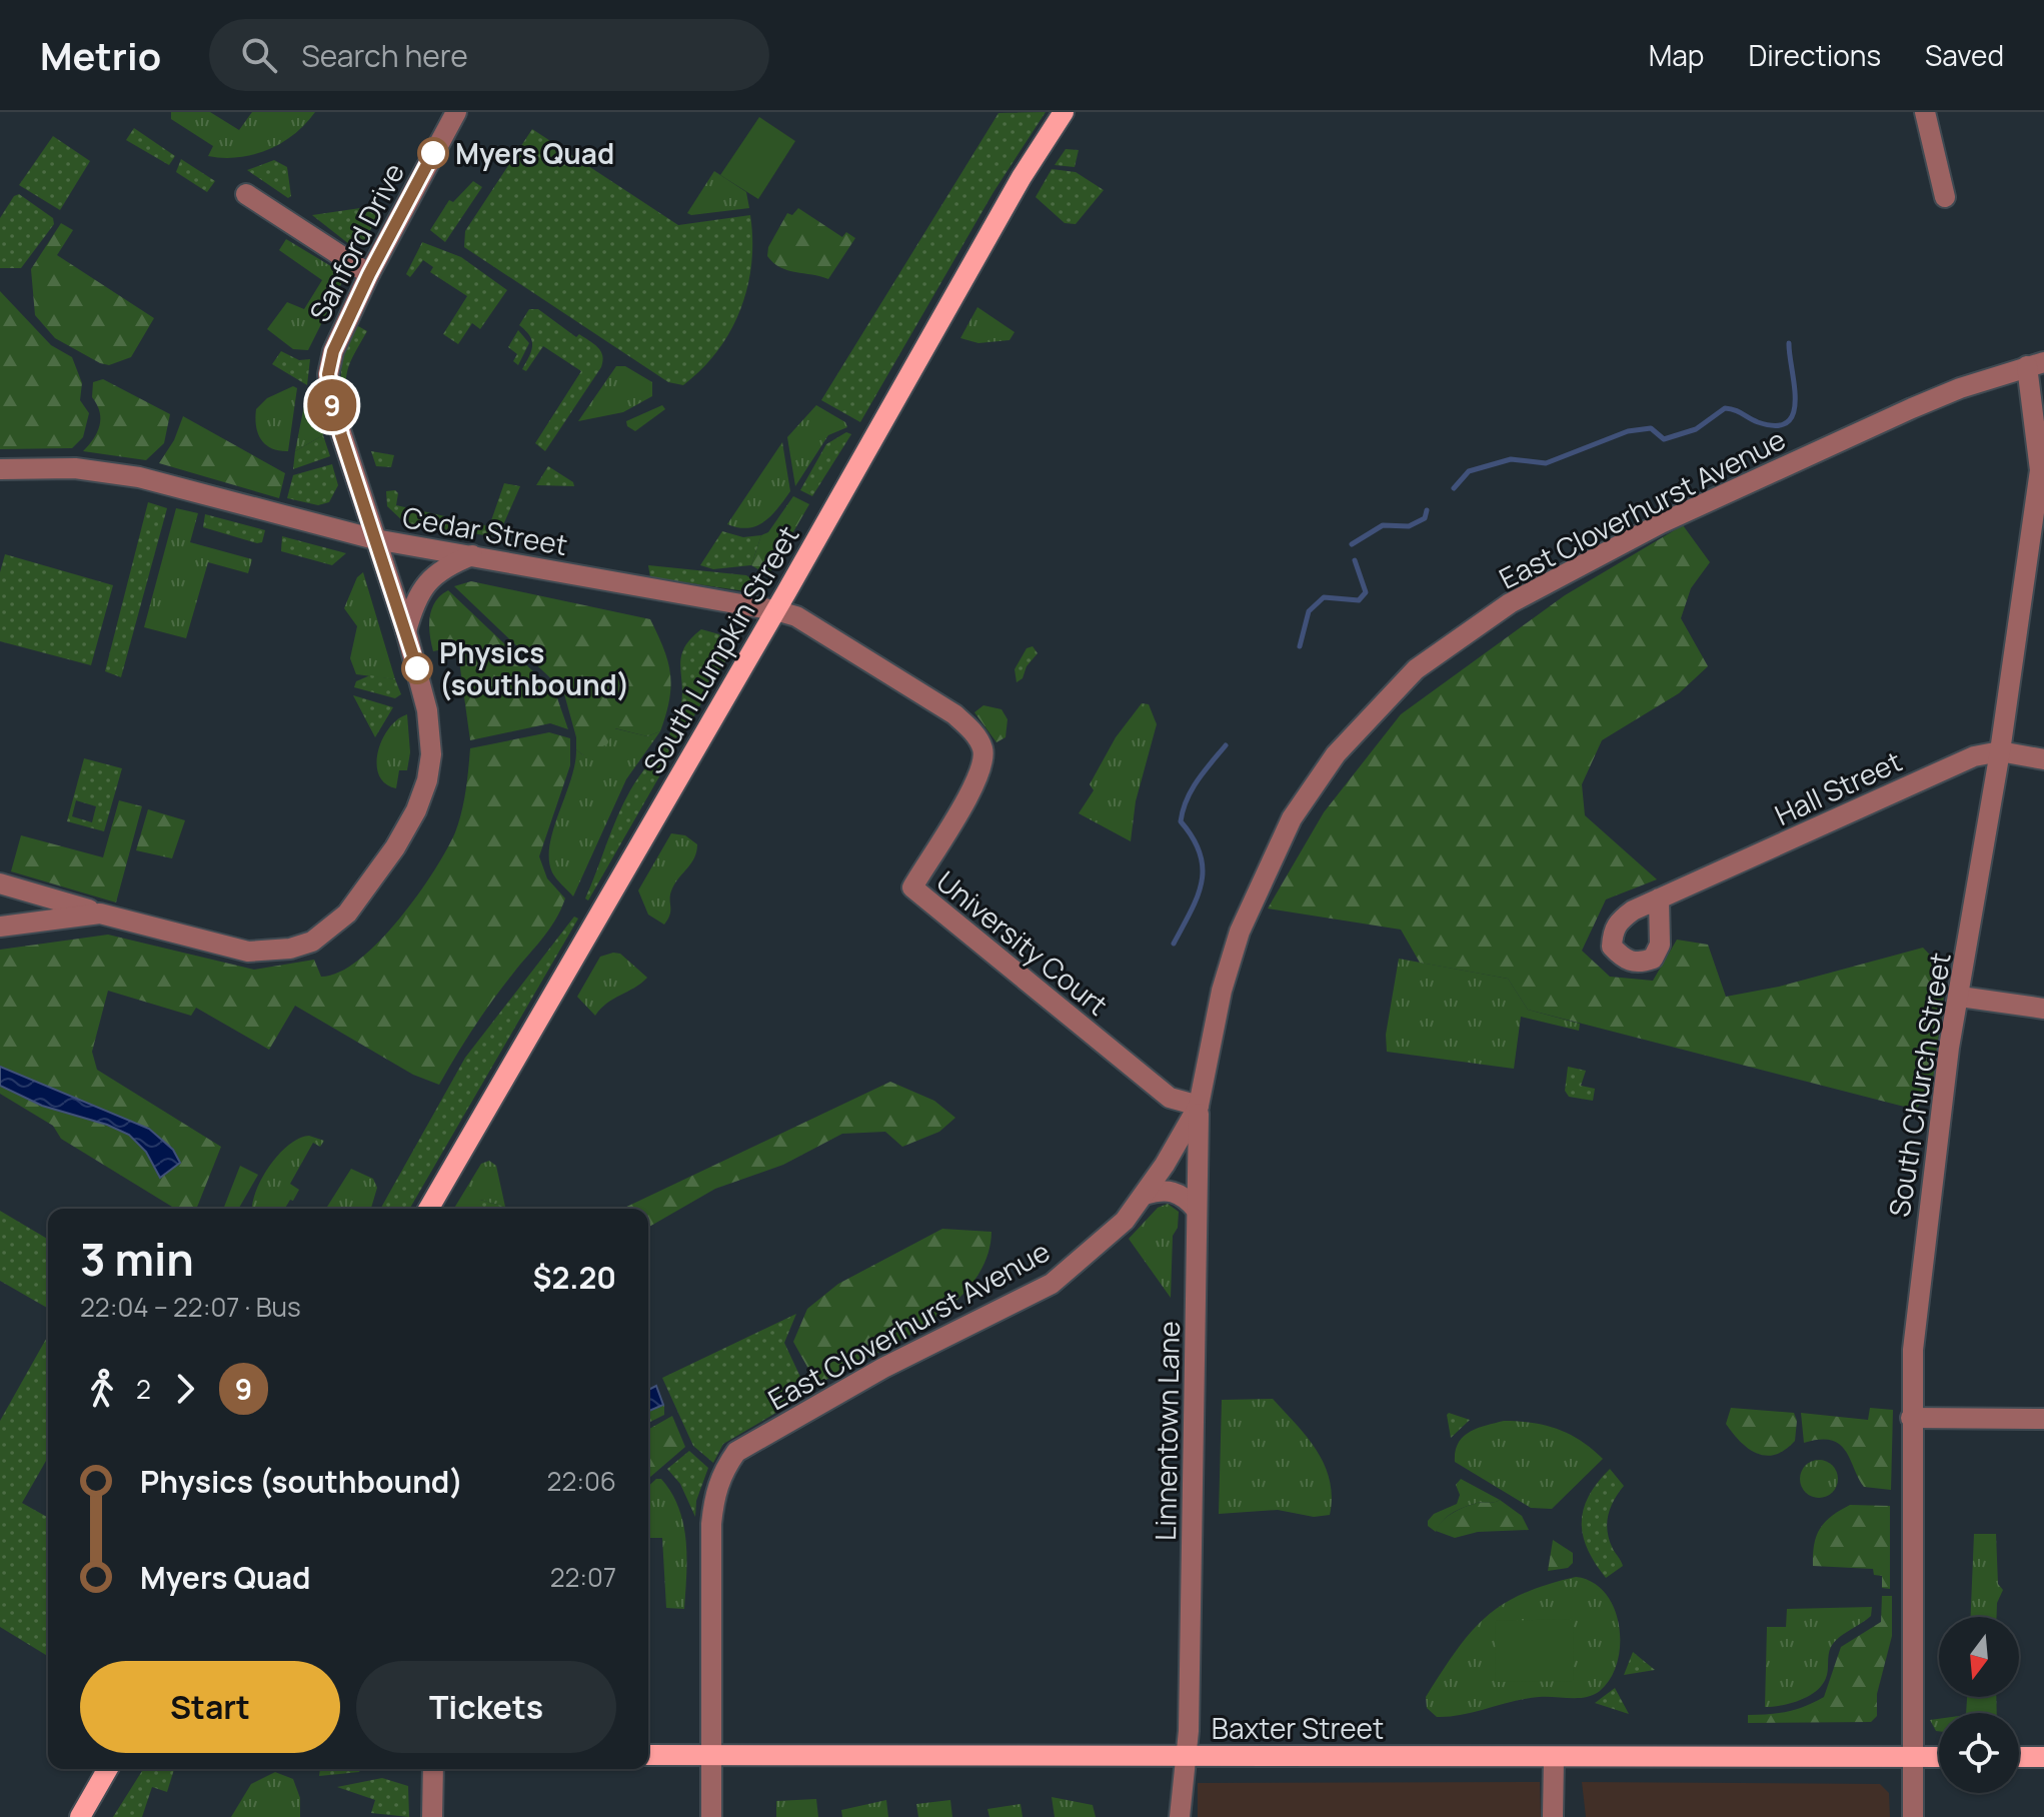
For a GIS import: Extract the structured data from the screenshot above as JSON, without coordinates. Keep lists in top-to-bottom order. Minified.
{"streets":{"main road":["South Lumpkin Street","Baxter Street"],"street":["Sanford Drive","East Cloverhurst Avenue","Cedar Street","Hall Street","University Court","South Church Street","Linnentown Lane"]},"crossings":[["Sanford Drive","Cedar Street"],["East Cloverhurst Avenue","University Court"],["East Cloverhurst Avenue","South Church Street"],["East Cloverhurst Avenue","Linnentown Lane"],["East Cloverhurst Avenue","Baxter Street"],["Cedar Street","South Lumpkin Street"],["Cedar Street","University Court"],["South Lumpkin Street","University Court"],["Hall Street","South Church Street"],["University Court","Linnentown Lane"],["South Church Street","Baxter Street"],["Linnentown Lane","Baxter Street"]],"places":["Myers Quad","Physics (southbound)"],"lines":["bus line 9"],"north":"bottom","page":{"header":"Metrio","search":"Search here","nav":["Map","Directions","Saved"],"on_map":"9","heading":["3 min","22:04 – 22:07 · Bus","$2.20"],"legs":["2","9"],"list":[{"name":"Physics (southbound)","value":"22:06"},{"name":"Myers Quad","value":"22:07"}],"buttons":["Start","Tickets"]}}
